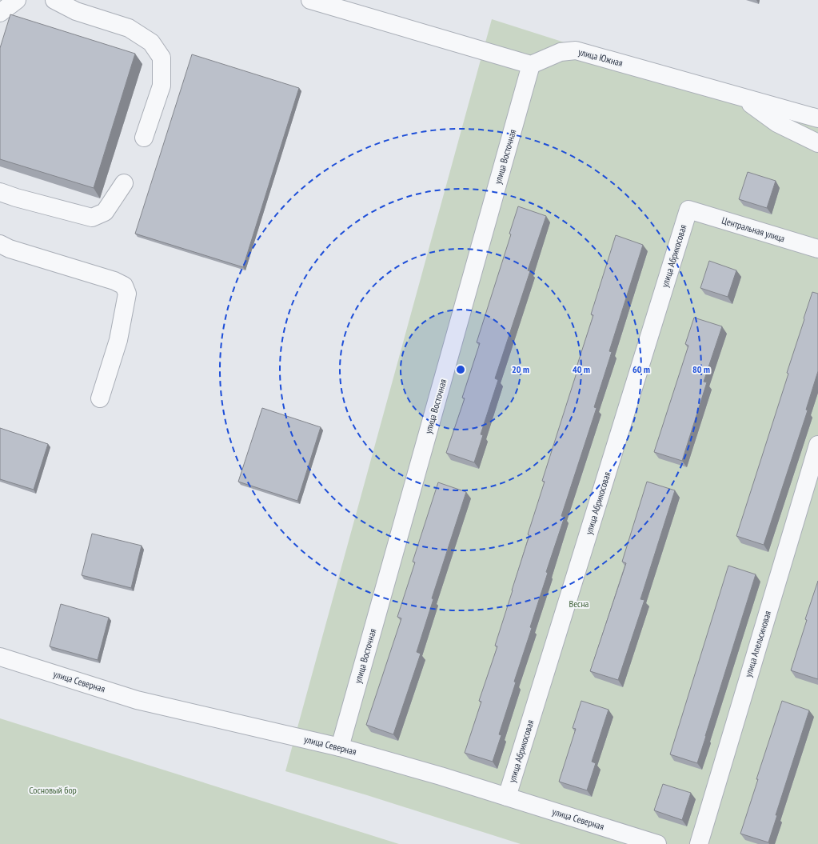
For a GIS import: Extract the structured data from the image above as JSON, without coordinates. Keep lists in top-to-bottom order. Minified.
{"streets":{"street":["улица Южная","улица Восточная","Центральная улица","улица Абрикосовая","улица Апельсиновая","улица Северная"]},"crossings":[["улица Южная","улица Восточная"],["улица Восточная","улица Северная"],["Центральная улица","улица Абрикосовая"],["улица Абрикосовая","улица Северная"]],"parks":["Весна","Сосновый бор"],"rings":["20 m","40 m","60 m","80 m"]}
